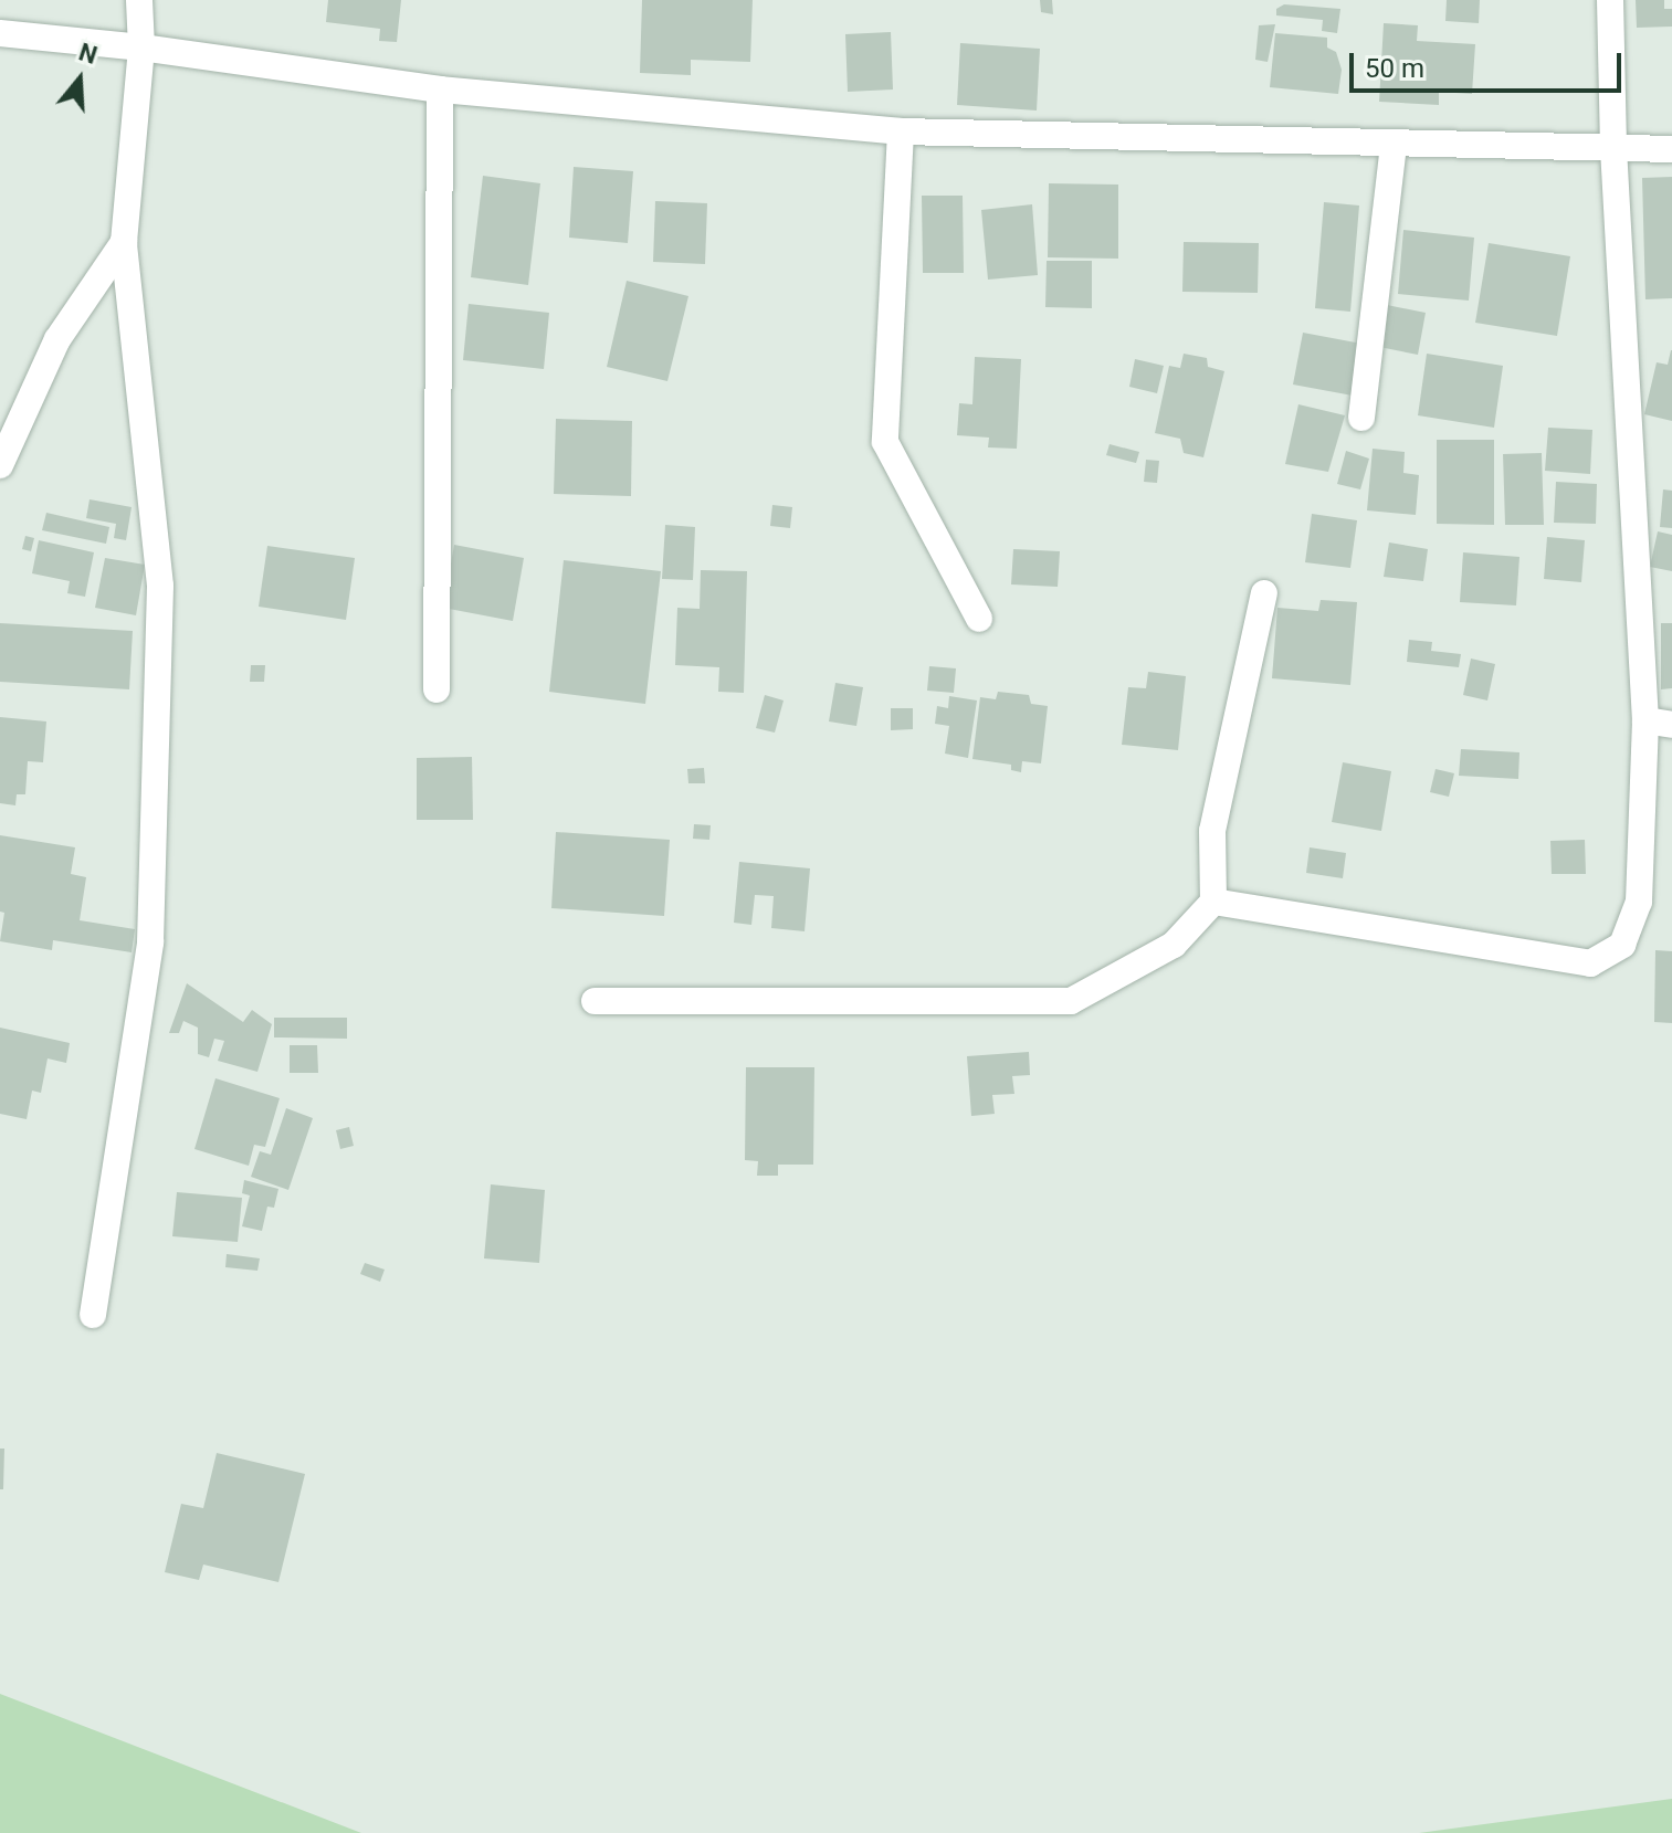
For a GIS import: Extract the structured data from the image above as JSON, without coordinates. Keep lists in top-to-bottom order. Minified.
{"scale_bar":"50 m","north":"top"}
